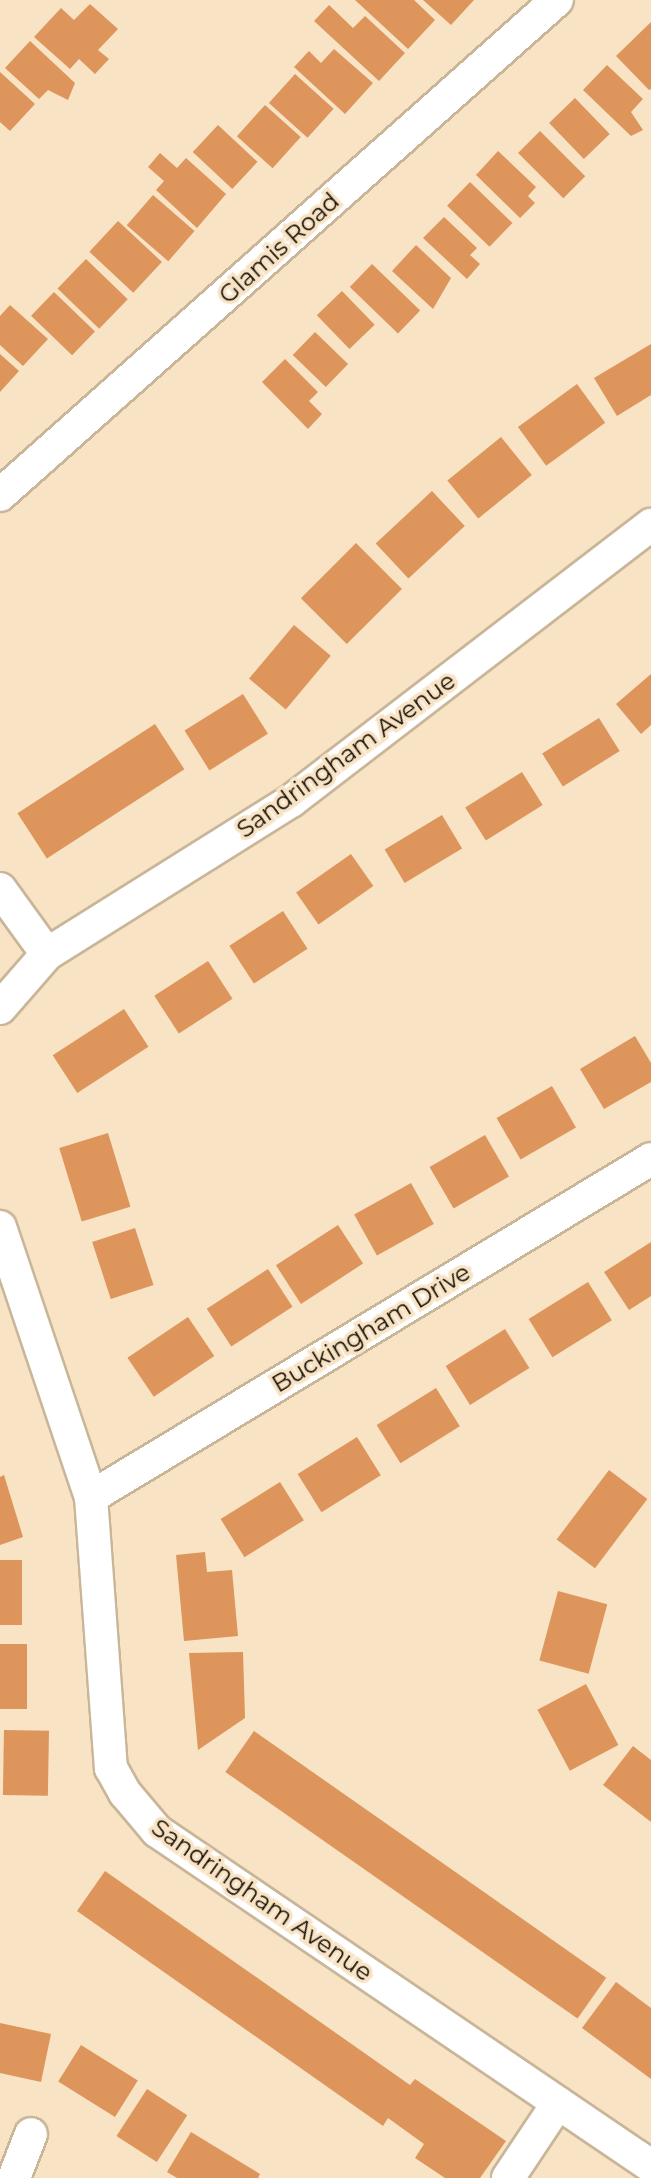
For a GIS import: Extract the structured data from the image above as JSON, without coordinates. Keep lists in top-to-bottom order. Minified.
{"streets":{"street":["Glamis Road","Sandringham Avenue","Buckingham Drive"]},"crossings":[["Sandringham Avenue","Buckingham Drive"]]}
